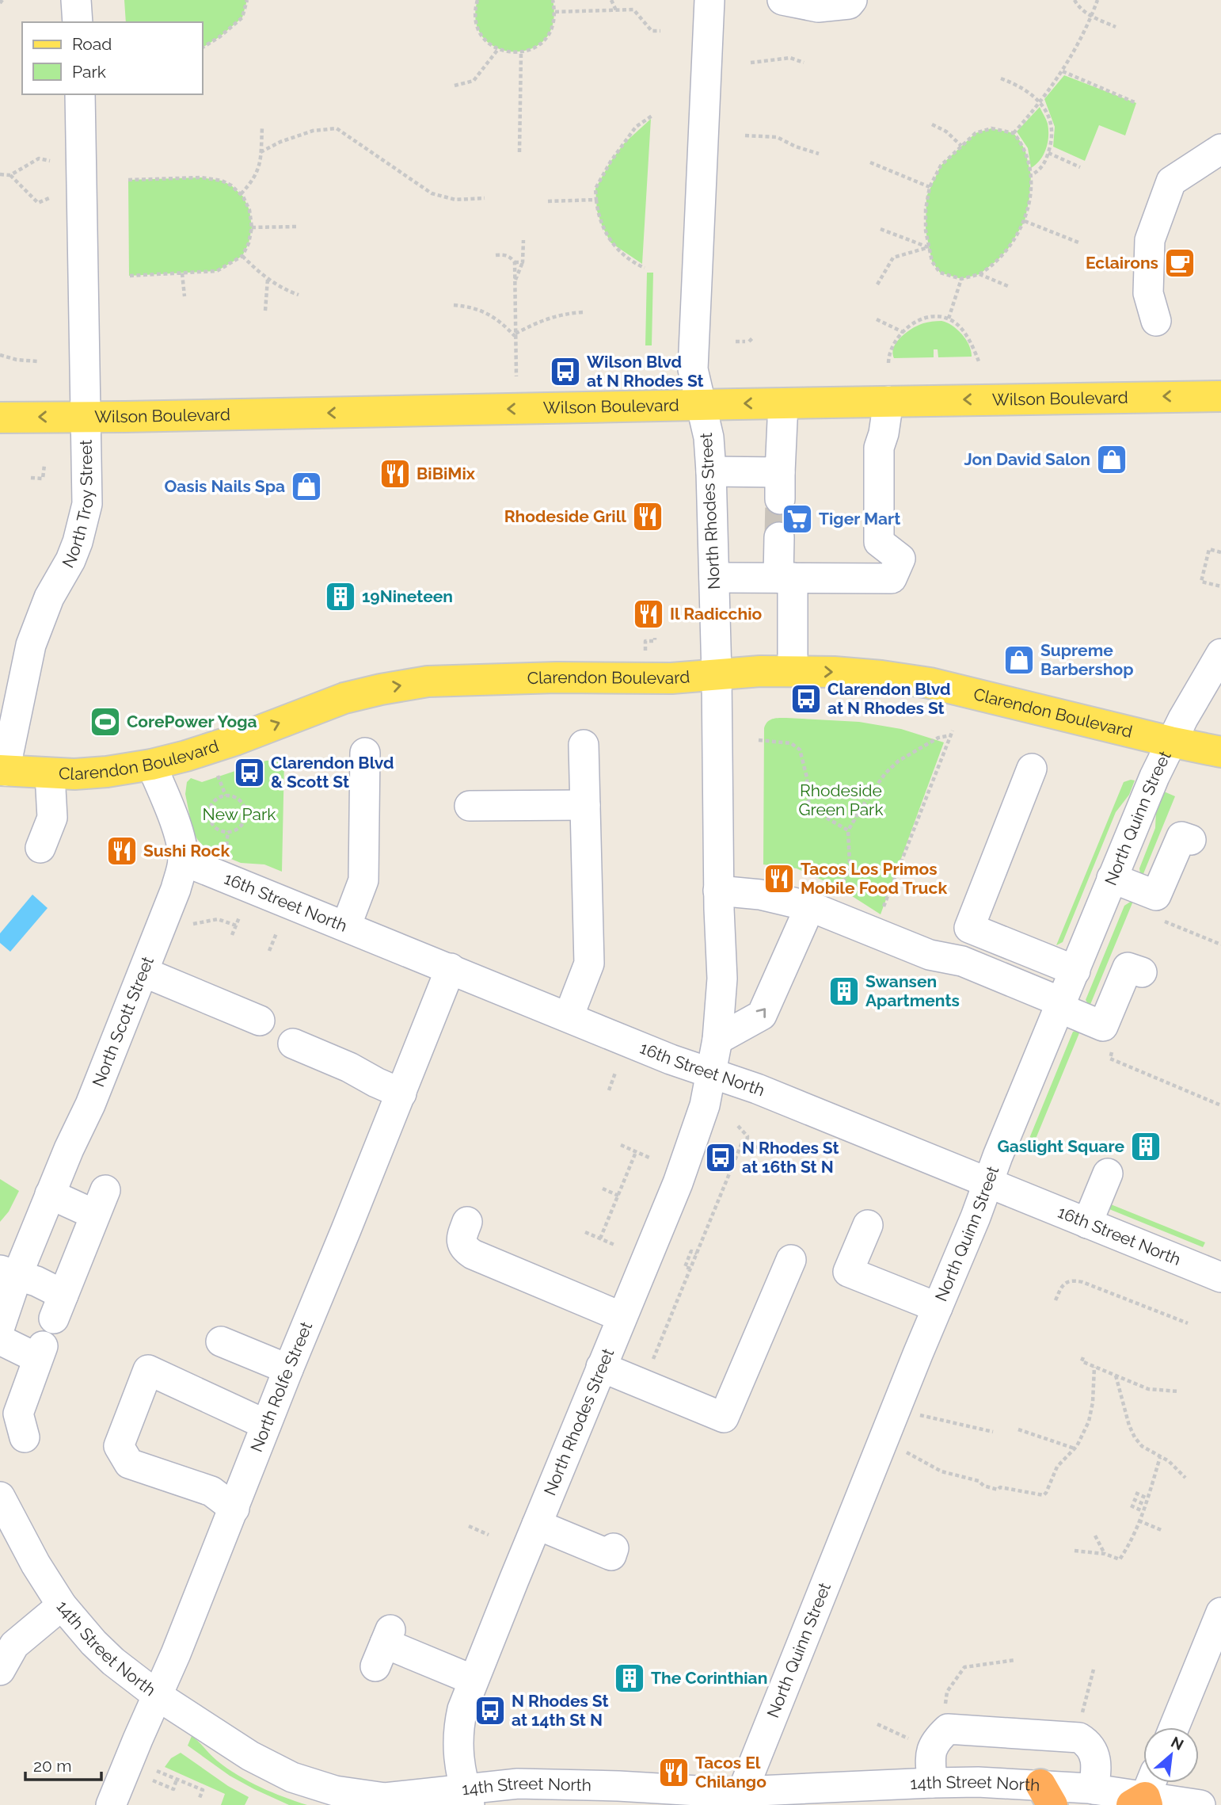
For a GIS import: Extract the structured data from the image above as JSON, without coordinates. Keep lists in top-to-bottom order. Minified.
{"streets":{"main road":["Wilson Boulevard","Clarendon Boulevard"],"street":["North Troy Street","North Rhodes Street","North Quinn Street","16th Street North","North Scott Street","North Rolfe Street","14th Street North"]},"crossings":[["Wilson Boulevard","North Troy Street"],["Wilson Boulevard","North Rhodes Street"],["North Troy Street","Clarendon Boulevard"],["North Rhodes Street","Clarendon Boulevard"],["North Rhodes Street","16th Street North"],["North Rhodes Street","14th Street North"],["Clarendon Boulevard","North Quinn Street"],["Clarendon Boulevard","North Scott Street"],["North Quinn Street","16th Street North"],["North Quinn Street","14th Street North"],["16th Street North","North Scott Street"],["16th Street North","North Rolfe Street"],["North Rolfe Street","14th Street North"]],"one_way":["Wilson Boulevard","Clarendon Boulevard"],"parks":["Rhodeside Green Park","New Park"],"places":{"cafe":["Eclairons"],"bus stop":["Wilson Blvd at N Rhodes St","Clarendon Blvd at N Rhodes St","Clarendon Blvd & Scott St","N Rhodes St at 16th St N","N Rhodes St at 14th St N"],"shop":["Jon David Salon","Oasis Nails Spa","Supreme Barbershop"],"restaurant":["BiBiMix","Rhodeside Grill","Il Radicchio","Sushi Rock","Tacos Los Primos Mobile Food Truck","Tacos El Chilango"],"supermarket":["Tiger Mart"],"building":["19Nineteen","Swansen Apartments","Gaslight Square","The Corinthian"],"sports":["CorePower Yoga"]},"legend":["Road","Park"],"scale_bar":"20 m","north":"top right"}
